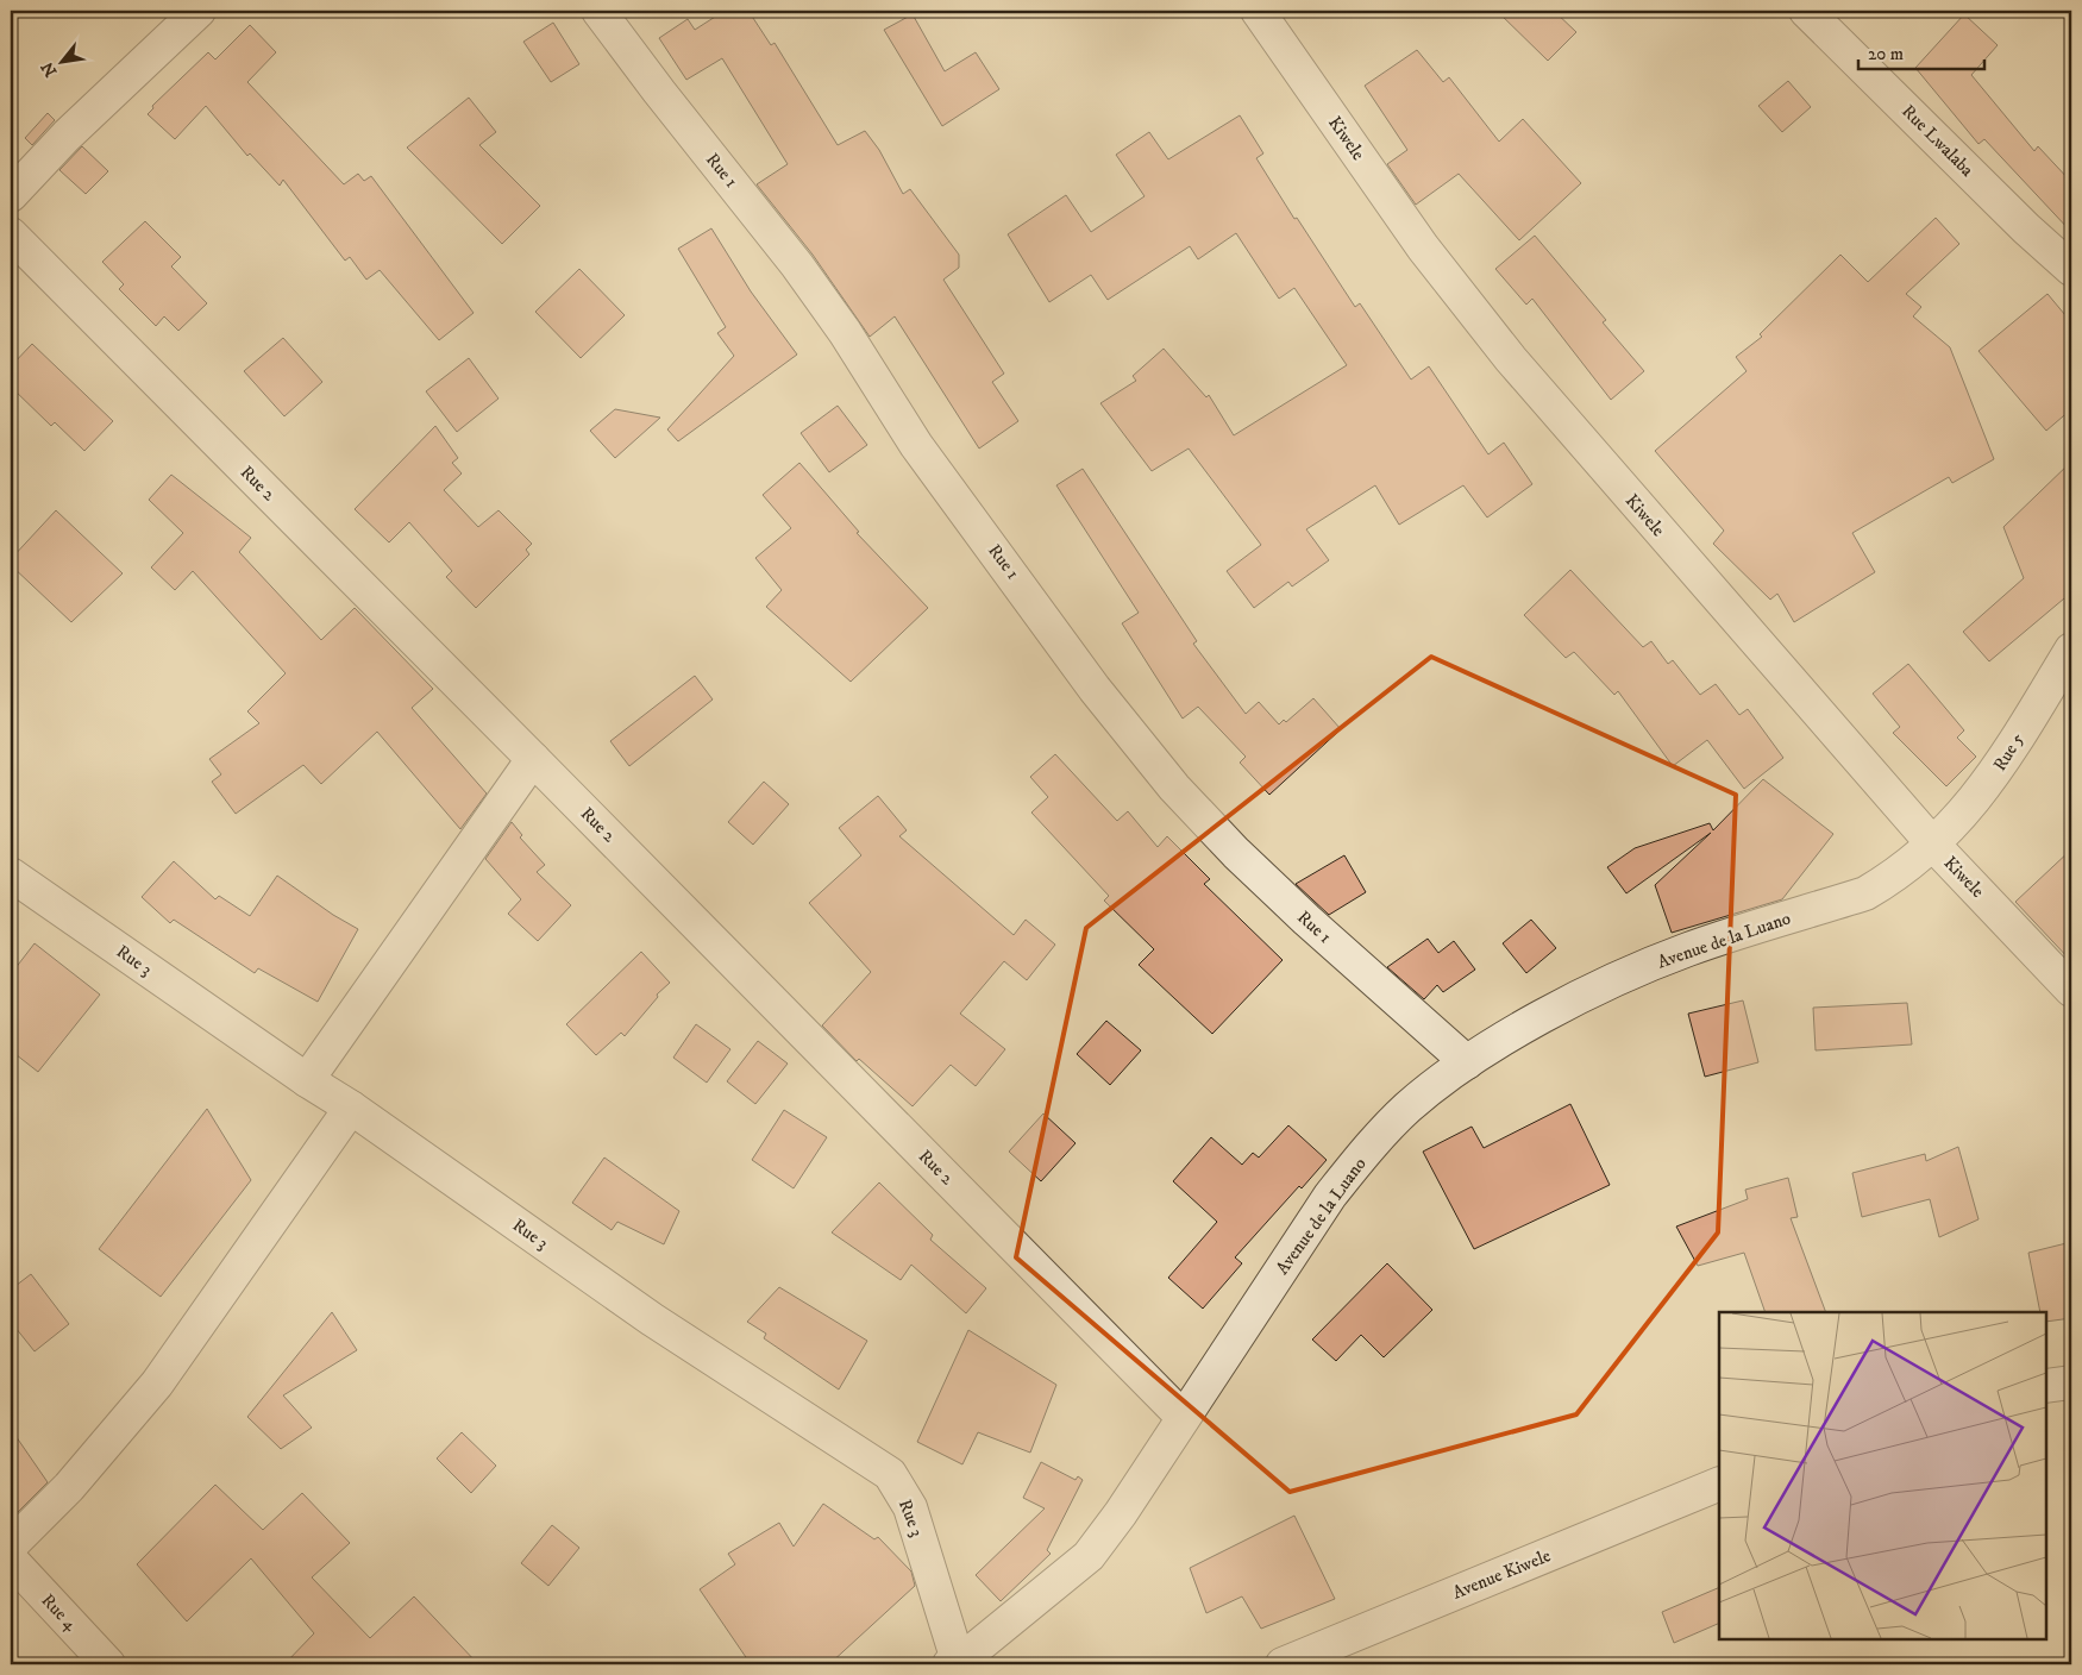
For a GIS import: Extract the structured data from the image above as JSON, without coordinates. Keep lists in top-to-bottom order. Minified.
{"streets":{"street":["Kiwele","Rue Lwalaba","Rue 1","Rue 2","Rue 5","Avenue de la Luano","Rue 3","Avenue Kiwele","Rue 4"]},"crossings":[["Kiwele","Rue 5"],["Kiwele","Avenue de la Luano"],["Rue 1","Avenue de la Luano"],["Rue 2","Avenue de la Luano"],["Rue 5","Avenue de la Luano"],["Avenue de la Luano","Rue 3"]],"scale_bar":"20 m","north":"bottom left"}
